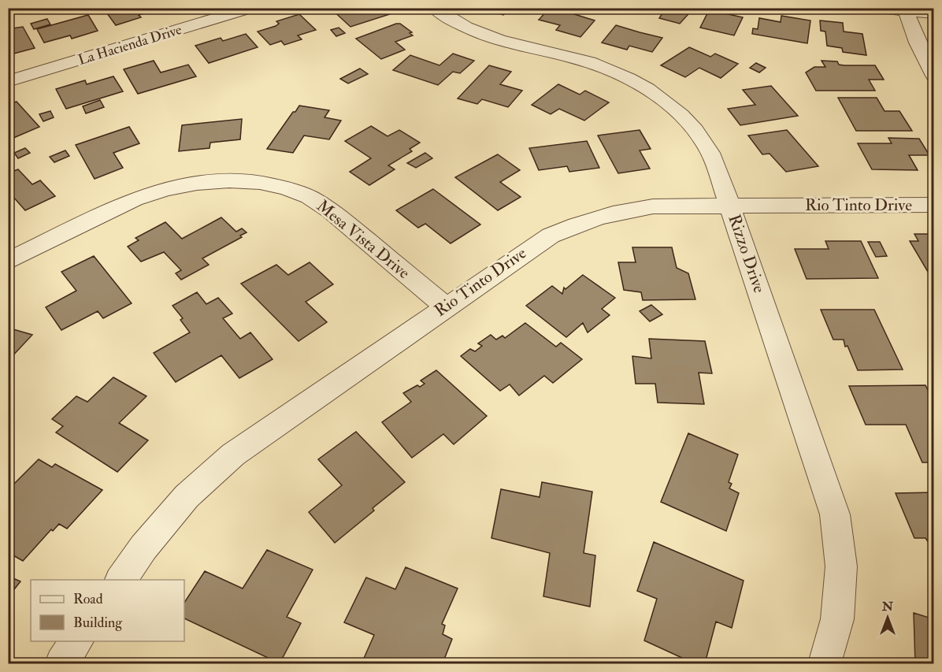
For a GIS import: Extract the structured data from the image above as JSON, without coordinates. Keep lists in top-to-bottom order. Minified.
{"streets":{"street":["La Hacienda Drive","Rio Tinto Drive","Mesa Vista Drive","Rizzo Drive"]},"crossings":[["Rio Tinto Drive","Mesa Vista Drive"],["Rio Tinto Drive","Rizzo Drive"]],"legend":["Road","Building"],"north":"top"}
